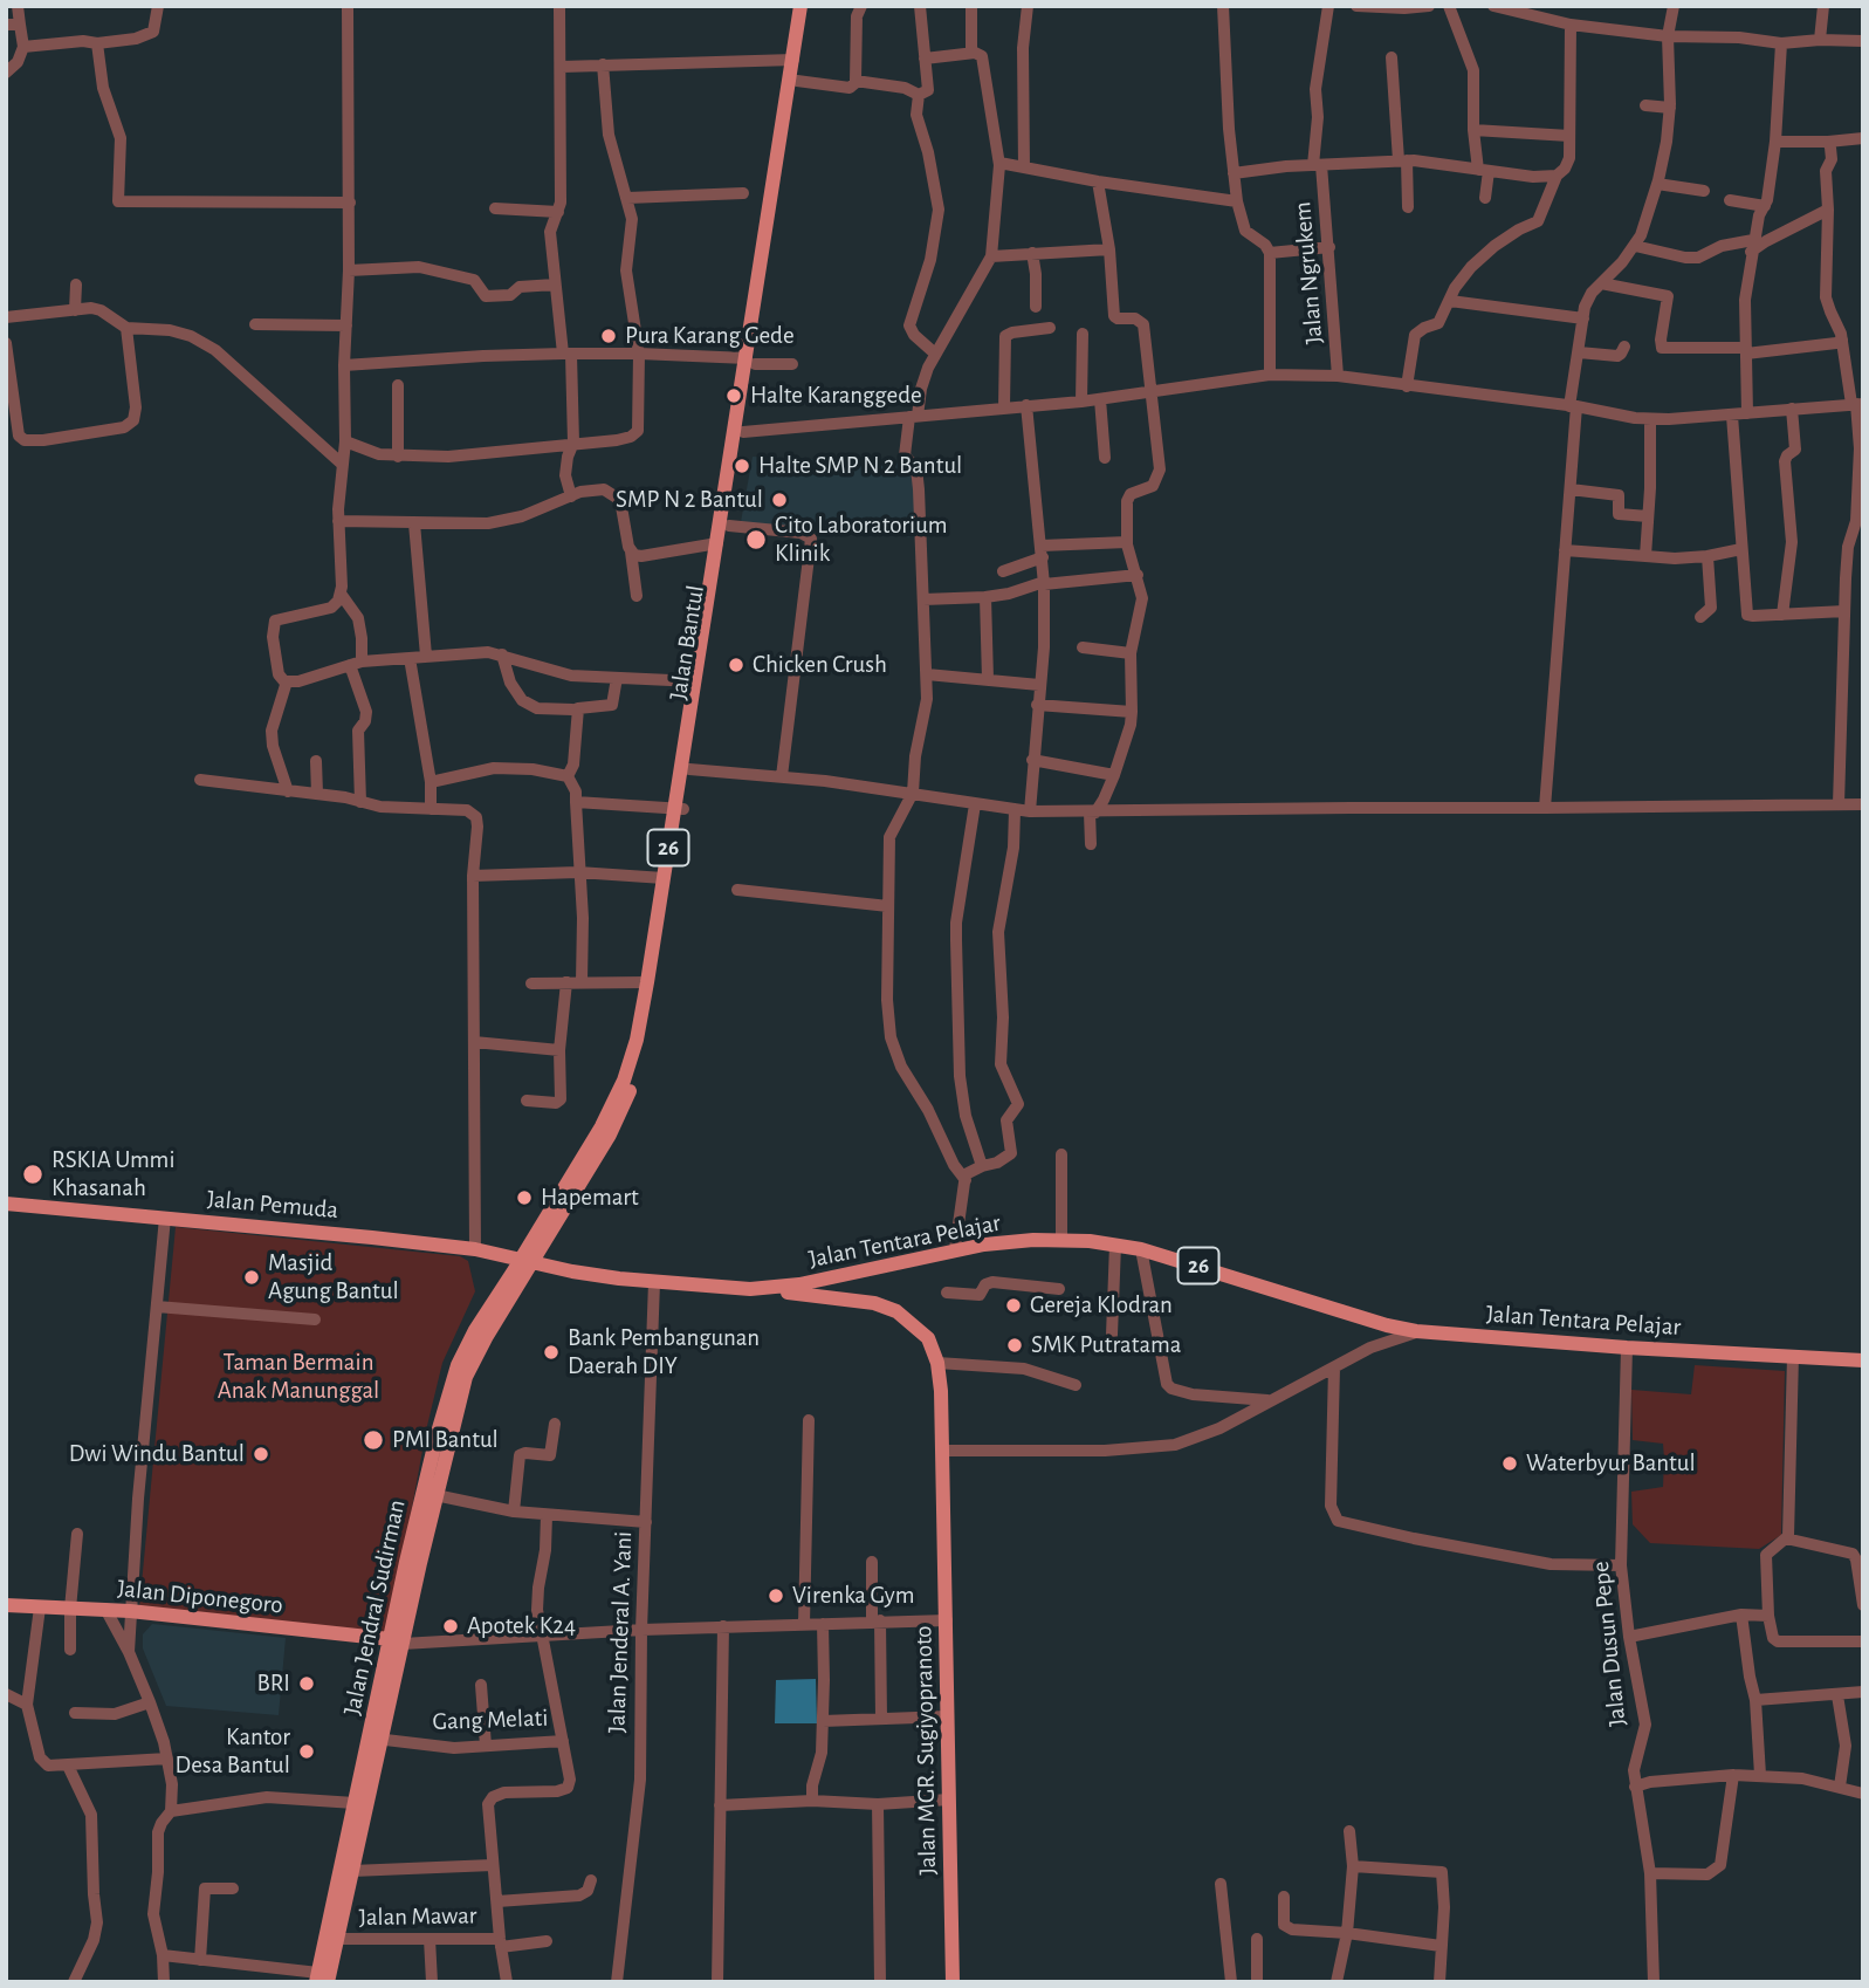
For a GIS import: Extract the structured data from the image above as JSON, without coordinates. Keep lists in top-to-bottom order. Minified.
{"streets":{"main road":["Jalan Bantul","26","Jalan Pemuda","Jalan Tentara Pelajar","Jalan Diponegoro","Jalan Jendral Sudirman","Jalan MGR. Sugiyopranoto"],"street":["Jalan Ngrukem","Jalan Jenderal A. Yani","Jalan Dusun Pepe","Gang Melati","Jalan Mawar"]},"crossings":[["Jalan Bantul","Jalan Pemuda"],["Jalan Bantul","Jalan Tentara Pelajar"],["Jalan Bantul","Jalan Jendral Sudirman"],["Jalan Pemuda","Jalan Tentara Pelajar"],["Jalan Pemuda","Jalan Jendral Sudirman"],["Jalan Tentara Pelajar","Jalan Jendral Sudirman"],["Jalan Tentara Pelajar","Jalan Jenderal A. Yani"],["Jalan Tentara Pelajar","Jalan Dusun Pepe"],["Jalan Tentara Pelajar","Jalan MGR. Sugiyopranoto"],["Jalan Diponegoro","Jalan Jendral Sudirman"],["Jalan Jendral Sudirman","Gang Melati"],["Jalan Jendral Sudirman","Jalan Mawar"]],"parks":["Taman Bermain Anak Manunggal"],"places":["Pura Karang Gede","Halte Karanggede","Halte SMP N 2 Bantul","SMP N 2 Bantul","Cito Laboratorium Klinik","Chicken Crush","RSKIA Ummi Khasanah","Hapemart","Masjid Agung Bantul","Gereja Klodran","SMK Putratama","Bank Pembangunan Daerah DIY","PMI Bantul","Dwi Windu Bantul","Waterbyur Bantul","Virenka Gym","Apotek K24","BRI","Kantor Desa Bantul"]}
